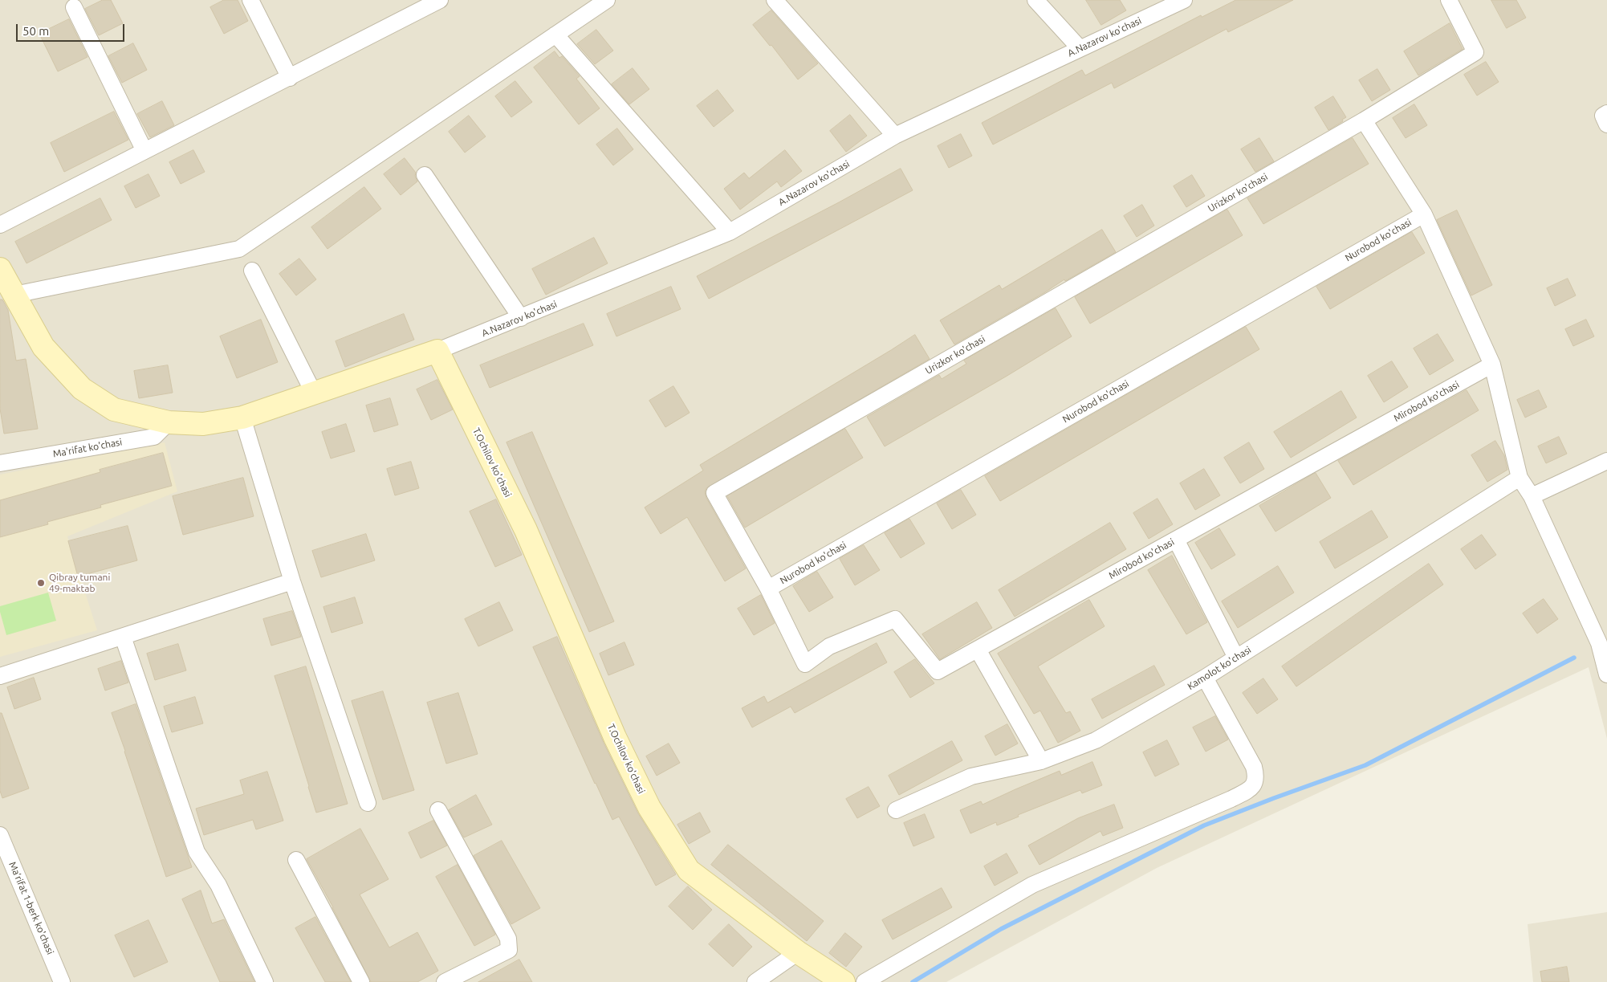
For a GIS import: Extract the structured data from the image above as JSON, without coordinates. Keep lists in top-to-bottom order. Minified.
{"streets":{"main road":["T.Ochilov ko'chasi"],"street":["A.Nazarov ko'chasi","Urizkor ko'chasi","Nurobod ko'chasi","Mirobod ko'chasi","Ma'rifat ko'chasi","Kamolot ko'chasi","Ma’rifat 1-berk ko'chasi"]},"crossings":[["A.Nazarov ko'chasi","T.Ochilov ko'chasi"],["Urizkor ko'chasi","Nurobod ko'chasi"],["Urizkor ko'chasi","Mirobod ko'chasi"]],"places":["Qibray tumani 49-maktab"],"scale_bar":"50 m"}
